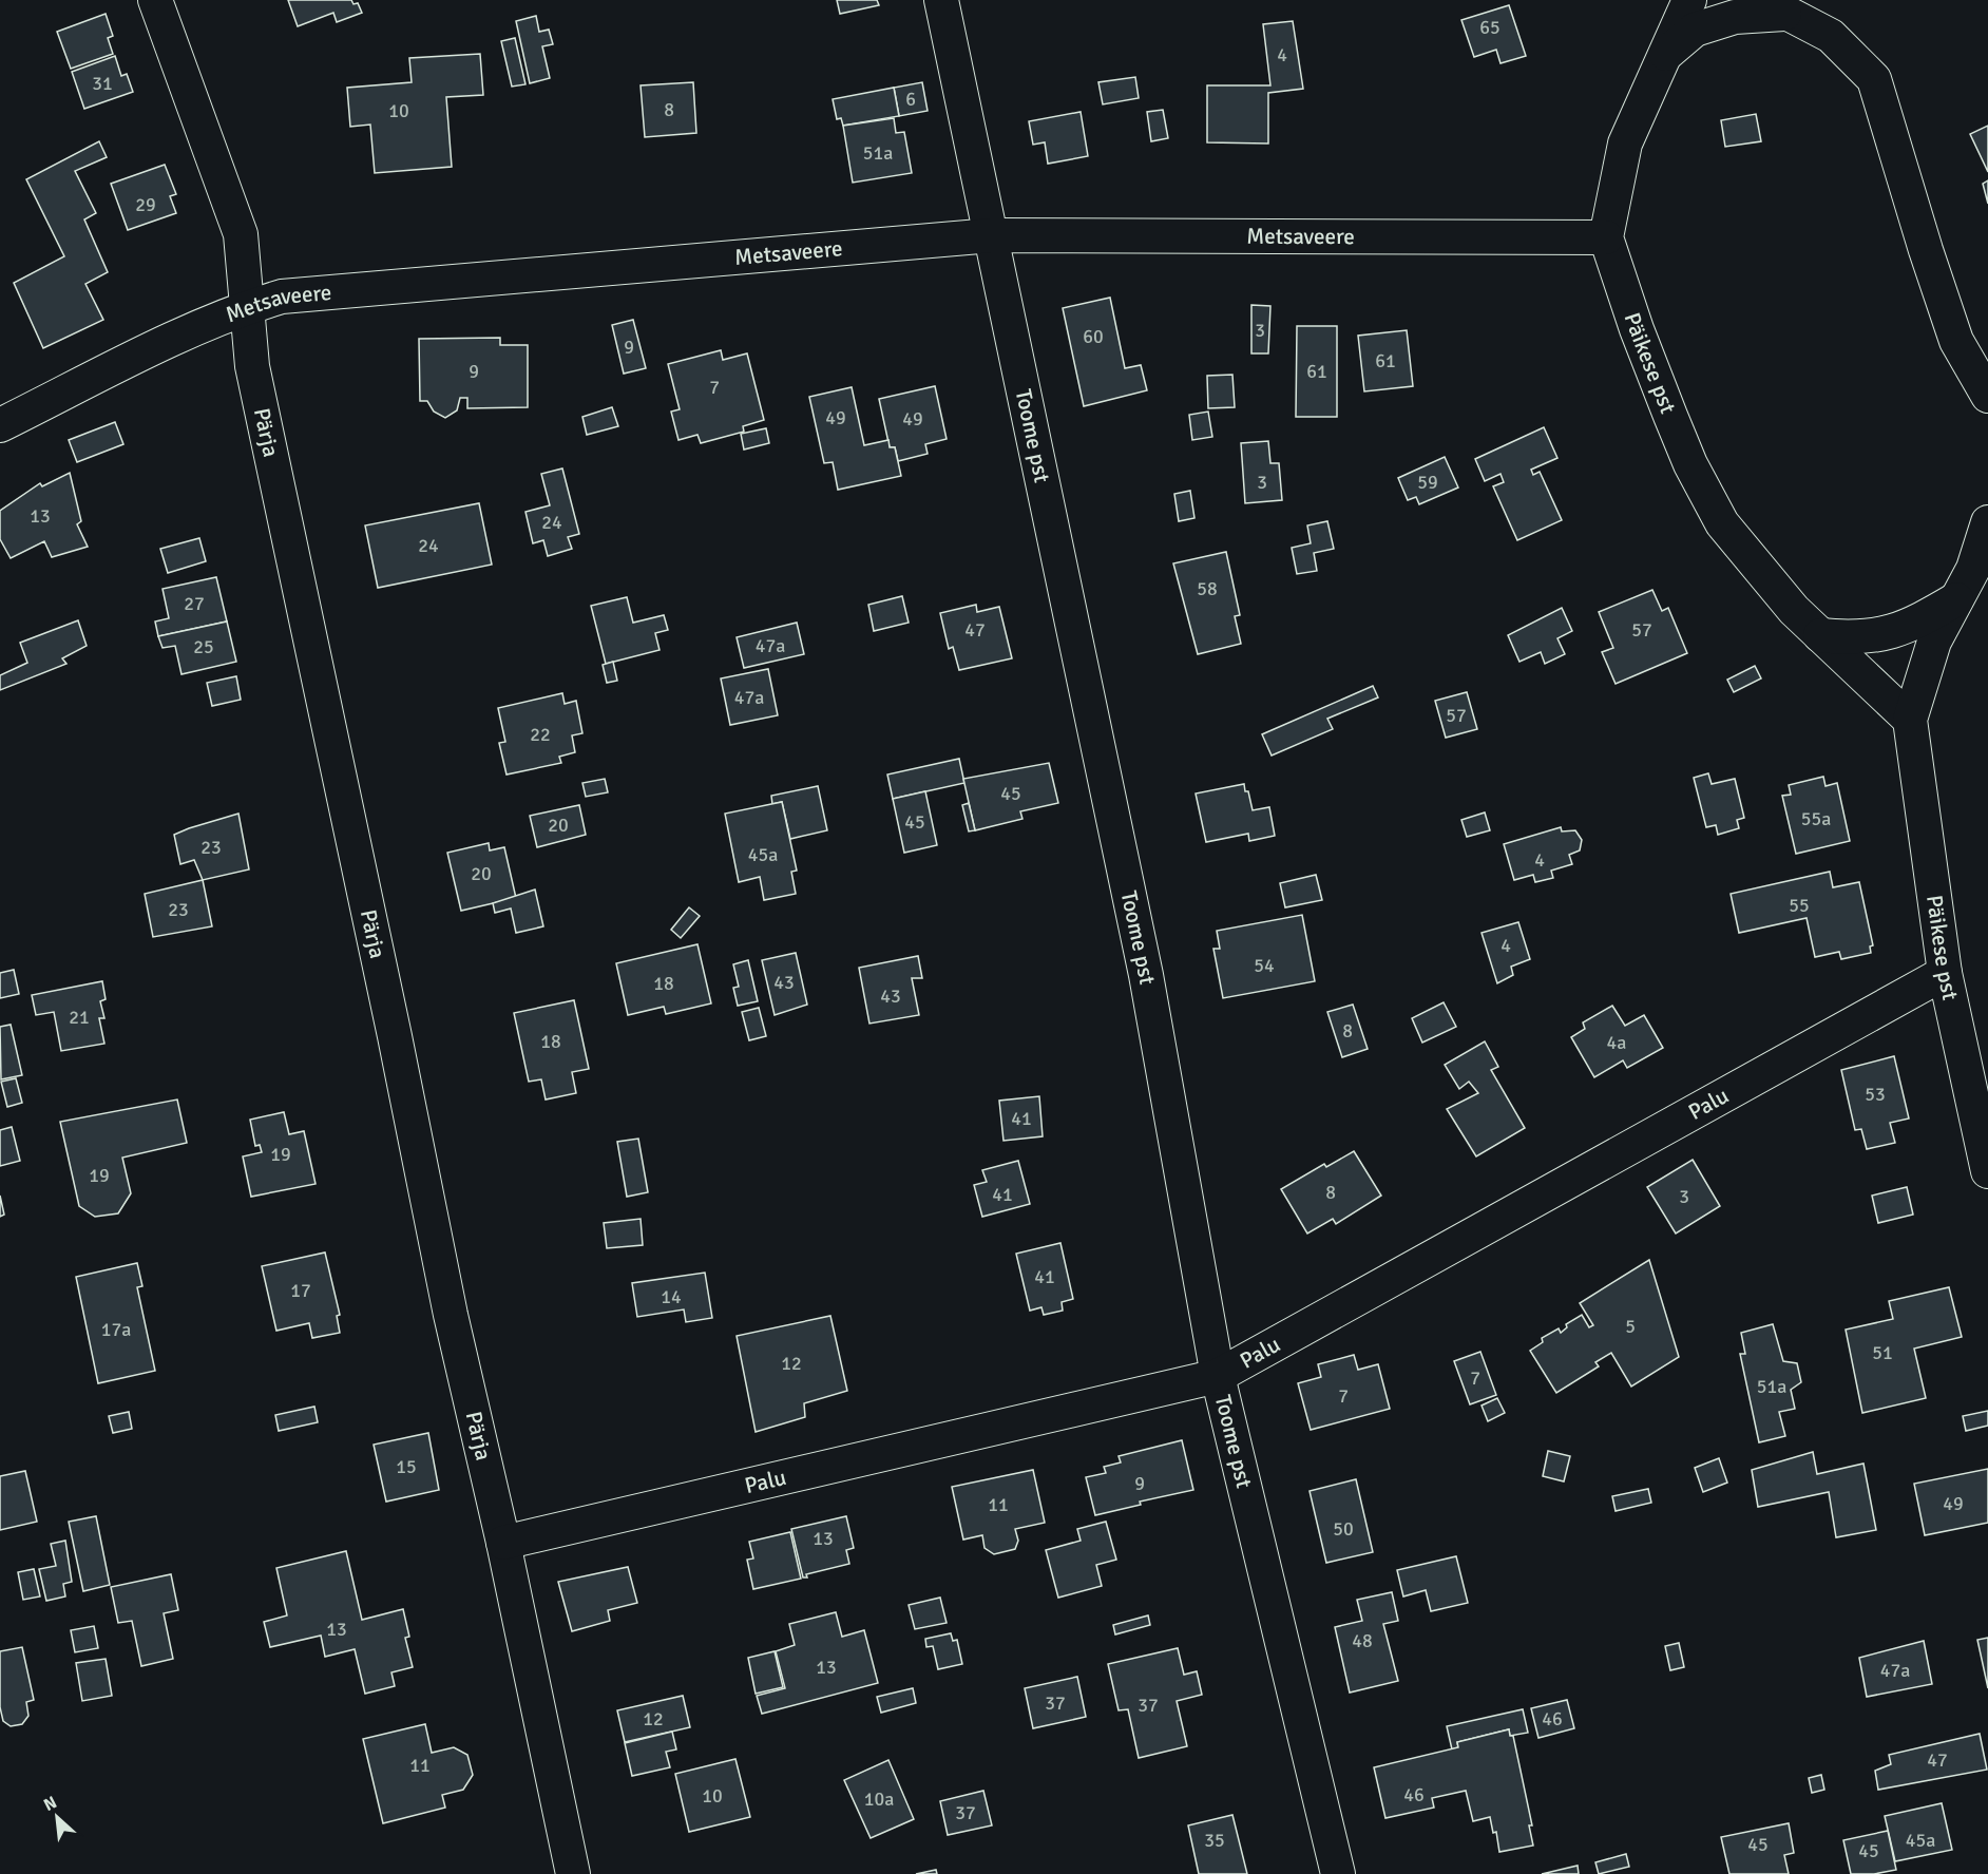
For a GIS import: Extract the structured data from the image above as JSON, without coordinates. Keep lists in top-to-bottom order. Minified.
{"streets":{"street":["Metsaveere","Päikese pst","Pärja","Toome pst","Palu"]},"crossings":[["Metsaveere","Päikese pst"],["Metsaveere","Pärja"],["Metsaveere","Toome pst"],["Päikese pst","Palu"],["Pärja","Palu"],["Toome pst","Palu"]],"house_numbers":["65","4","31","6","8","10","51a","29","3","60","9","61","9","61","7","49","49","3","59","13","24","24","58","27","47","57","47a","25","47a","57","22","45","55a","45","20","23","45a","4","20","55","23","4","54","43","18","43","21","8","18","4a","53","41","19","19","8","41","3","41","17","14","5","17a","51","12","7","51a","7","15","9","49","11","50","13","13","48","13","47a","37","37","12","46","47","11","46","10","10a","37","35","45a","45","45"],"north":"top left"}
